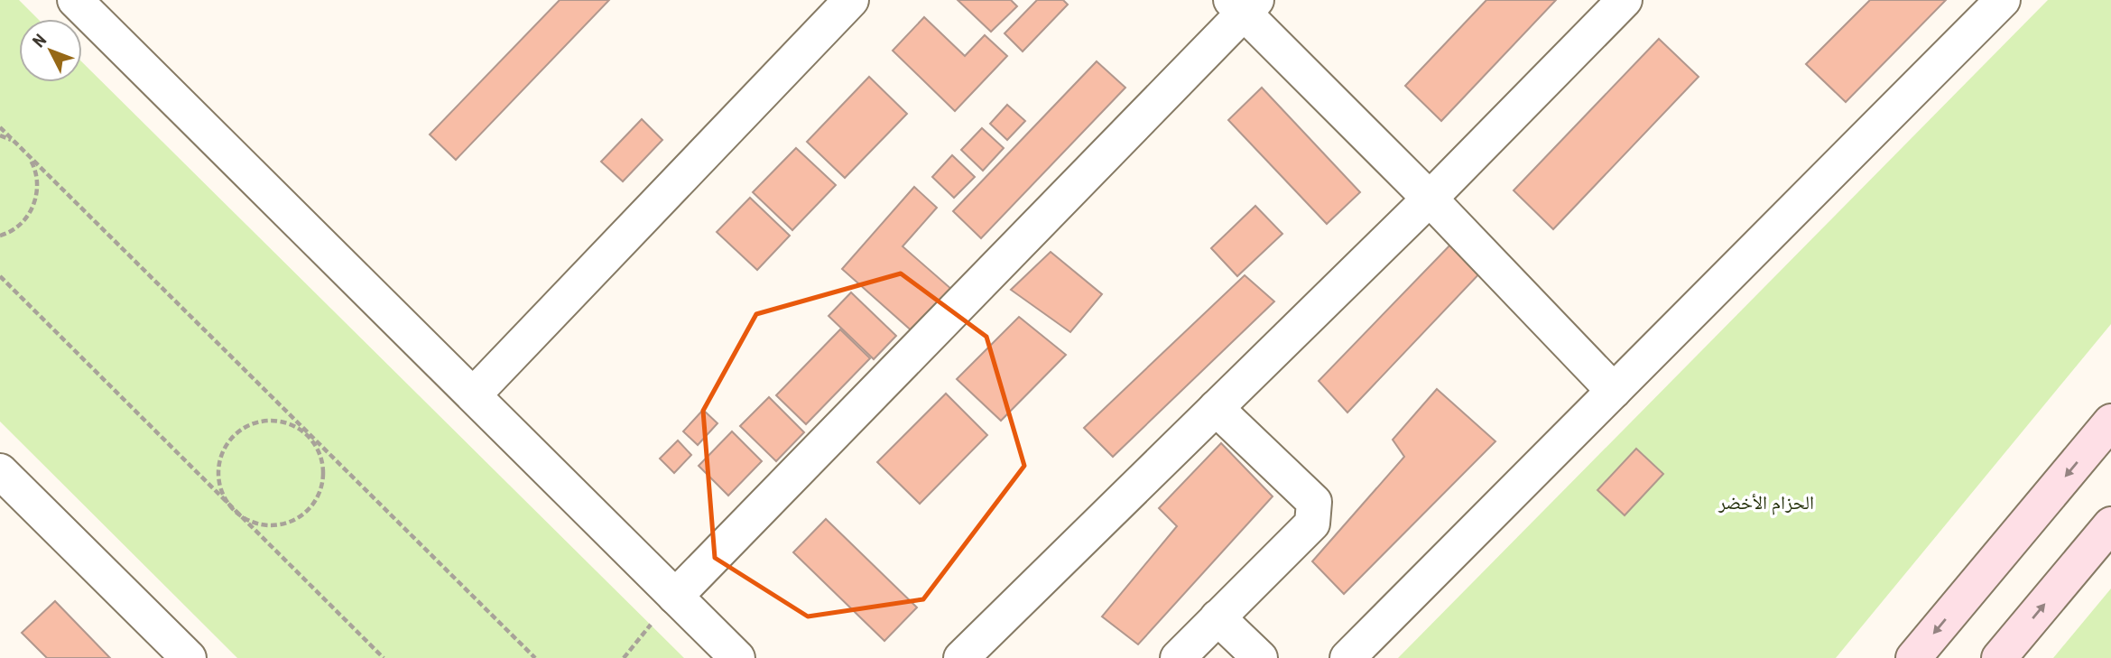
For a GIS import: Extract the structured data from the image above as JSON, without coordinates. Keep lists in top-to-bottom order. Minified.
{"parks":["الحزام الأخضر"],"north":"top left"}
